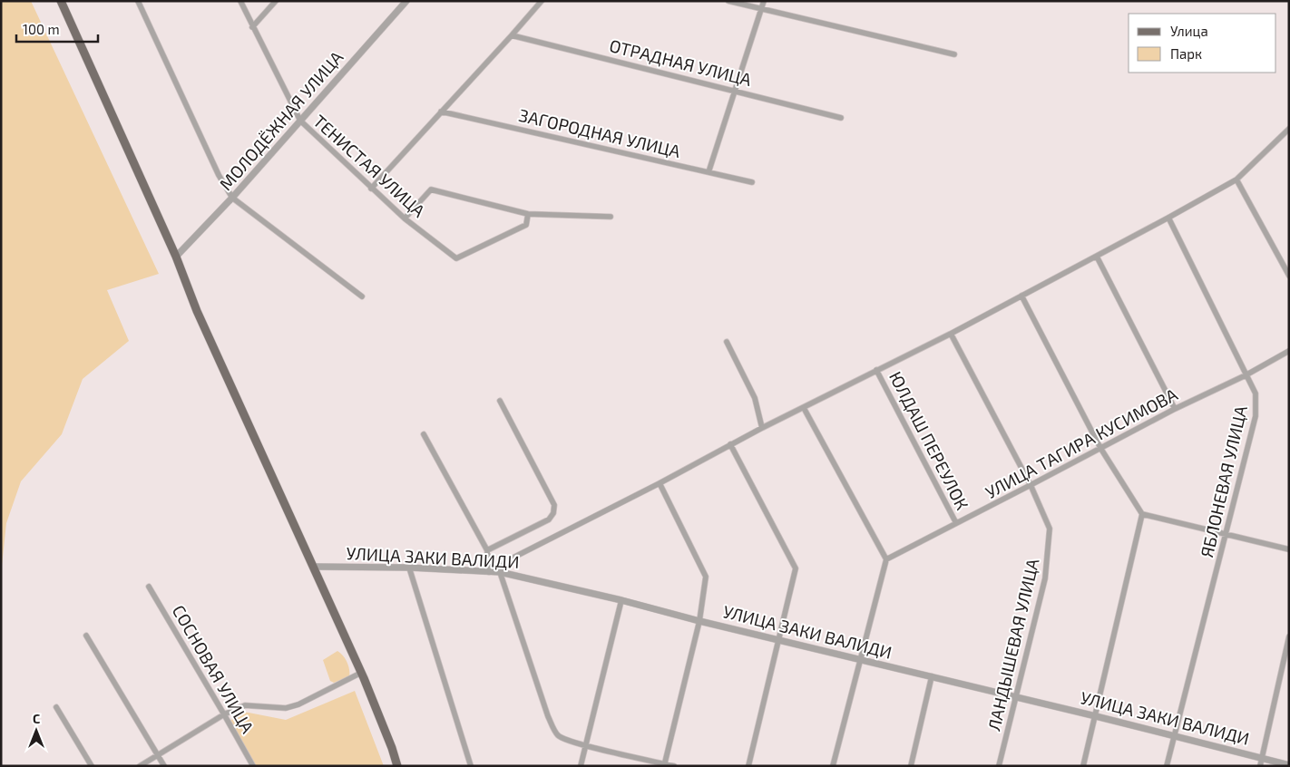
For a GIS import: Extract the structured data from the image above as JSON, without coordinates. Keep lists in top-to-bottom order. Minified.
{"streets":{"street":["ОТРАДНАЯ УЛИЦА","МОЛОДЁЖНАЯ УЛИЦА","ЗАГОРОДНАЯ УЛИЦА","ТЕНИСТАЯ УЛИЦА","ЮЛДАШ ПЕРЕУЛОК","УЛИЦА ТАГИРА КУСИМОВА","ЯБЛОНЕВАЯ УЛИЦА","УЛИЦА ЗАКИ ВАЛИДИ","ЛАНДЫШЕВАЯ УЛИЦА","СОСНОВАЯ УЛИЦА"]},"crossings":[["МОЛОДЁЖНАЯ УЛИЦА","ТЕНИСТАЯ УЛИЦА"],["ЮЛДАШ ПЕРЕУЛОК","УЛИЦА ТАГИРА КУСИМОВА"],["УЛИЦА ТАГИРА КУСИМОВА","ЯБЛОНЕВАЯ УЛИЦА"],["УЛИЦА ТАГИРА КУСИМОВА","ЛАНДЫШЕВАЯ УЛИЦА"],["ЯБЛОНЕВАЯ УЛИЦА","УЛИЦА ЗАКИ ВАЛИДИ"],["УЛИЦА ЗАКИ ВАЛИДИ","ЛАНДЫШЕВАЯ УЛИЦА"]],"legend":["Улица","Парк"],"scale_bar":"100 m","north":"top"}
